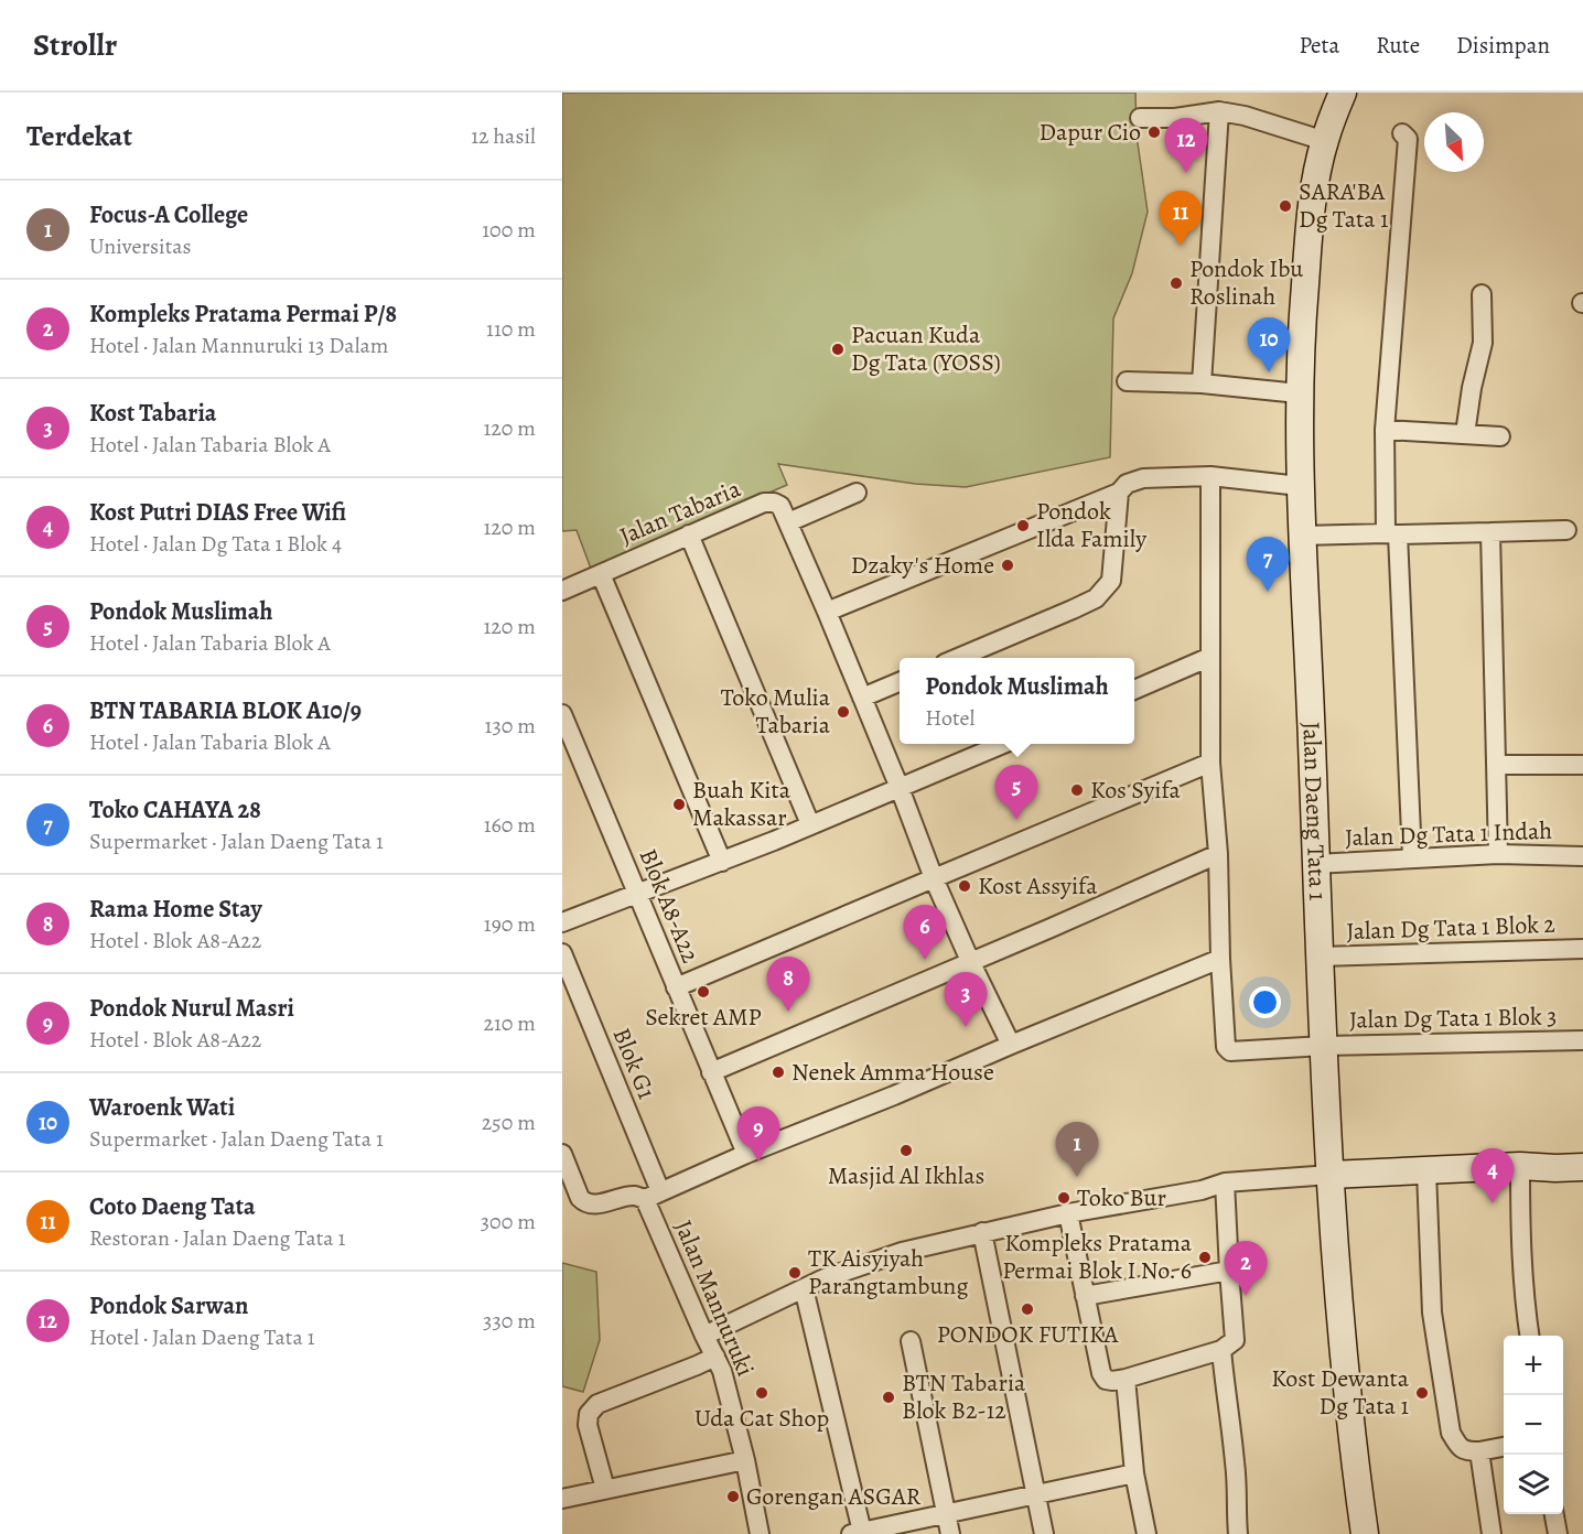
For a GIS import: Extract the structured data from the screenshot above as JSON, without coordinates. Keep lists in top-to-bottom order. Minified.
{"streets":{"street":["Jalan Tabaria","Jalan Daeng Tata 1","Jalan Dg Tata 1 Indah","Blok A8-A22","Jalan Dg Tata 1 Blok 2","Jalan Dg Tata 1 Blok 3","Blok G1","Jalan Mannuruki"]},"crossings":[["Jalan Daeng Tata 1","Jalan Dg Tata 1 Indah"],["Jalan Daeng Tata 1","Jalan Dg Tata 1 Blok 2"],["Jalan Daeng Tata 1","Jalan Dg Tata 1 Blok 3"],["Blok G1","Jalan Mannuruki"]],"places":["Dapur Cio","SARA'BA Dg Tata 1","Pondok Ibu Roslinah","Pacuan Kuda Dg Tata (YOSS)","Pondok Ilda Family","Dzaky's Home","Toko Mulia Tabaria","Kos Syifa","Buah Kita Makassar","Kost Assyifa","Sekret AMP","Nenek Amma House","Masjid Al Ikhlas","Toko Bur","Kompleks Pratama Permai Blok I No. 6","TK Aisyiyah Parangtambung","PONDOK FUTIKA","Uda Cat Shop","Kost Dewanta Dg Tata 1","BTN Tabaria Blok B2-12","Gorengan ASGAR"],"north":"bottom right","page":{"header":"Strollr","nav":["Peta","Rute","Disimpan"],"heading":["Terdekat","12 hasil"],"pins":["12","11","10","7","5","6","8","3","9","1","4","2"],"list":[{"mark":"1","name":"Focus-A College","note":"Universitas","value":"100 m"},{"mark":"2","name":"Kompleks Pratama Permai P/8","note":"Hotel · Jalan Mannuruki 13 Dalam","value":"110 m"},{"mark":"3","name":"Kost Tabaria","note":"Hotel · Jalan Tabaria Blok A","value":"120 m"},{"mark":"4","name":"Kost Putri DIAS Free Wifi","note":"Hotel · Jalan Dg Tata 1 Blok 4","value":"120 m"},{"mark":"5","name":"Pondok Muslimah","note":"Hotel · Jalan Tabaria Blok A","value":"120 m"},{"mark":"6","name":"BTN TABARIA BLOK A10/9","note":"Hotel · Jalan Tabaria Blok A","value":"130 m"},{"mark":"7","name":"Toko CAHAYA 28","note":"Supermarket · Jalan Daeng Tata 1","value":"160 m"},{"mark":"8","name":"Rama Home Stay","note":"Hotel · Blok A8-A22","value":"190 m"},{"mark":"9","name":"Pondok Nurul Masri","note":"Hotel · Blok A8-A22","value":"210 m"},{"mark":"10","name":"Waroenk Wati","note":"Supermarket · Jalan Daeng Tata 1","value":"250 m"},{"mark":"11","name":"Coto Daeng Tata","note":"Restoran · Jalan Daeng Tata 1","value":"300 m"},{"mark":"12","name":"Pondok Sarwan","note":"Hotel · Jalan Daeng Tata 1","value":"330 m"}],"popup":["Pondok Muslimah","Hotel"],"map_buttons":["+","−"]}}
